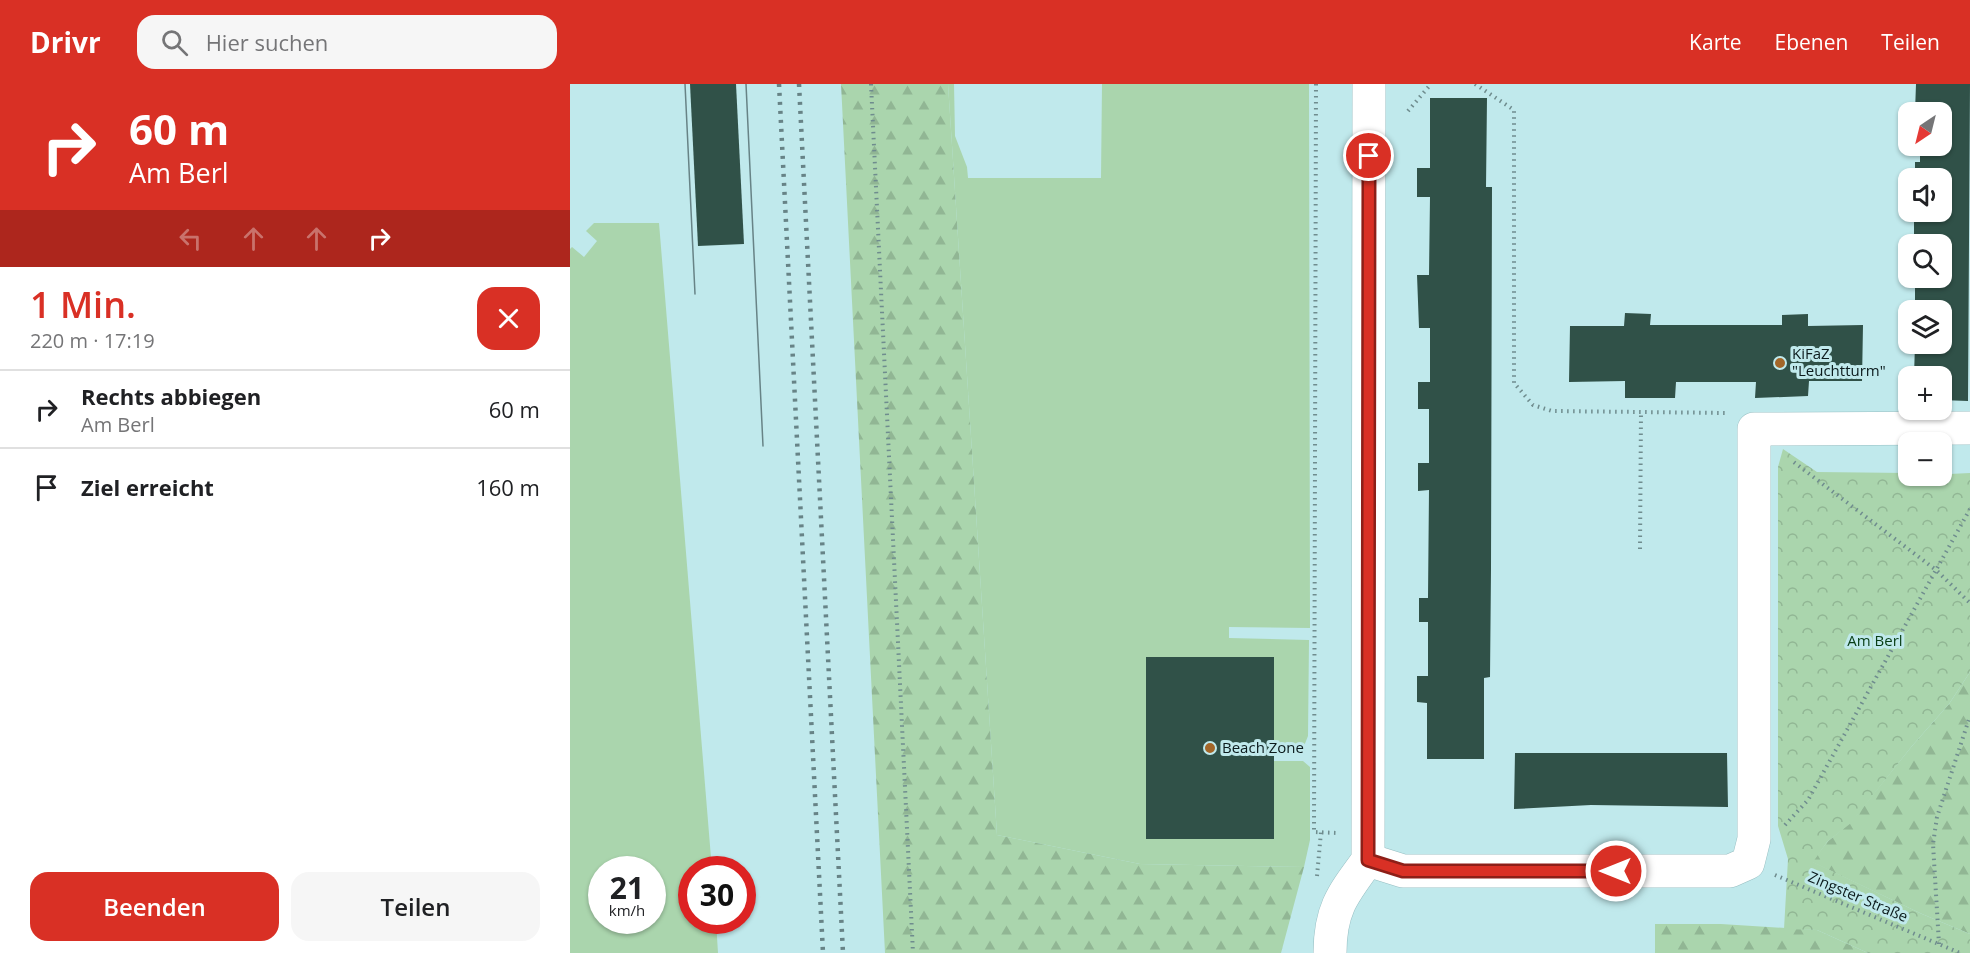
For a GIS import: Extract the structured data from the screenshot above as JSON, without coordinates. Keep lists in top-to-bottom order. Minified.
{"streets":{"path":["Zingster Straße"]},"parks":["Am Berl"],"places":["KiFaZ \"Leuchtturm\"","Beach Zone"],"north":"bottom left","page":{"header":"Drivr","search":"Hier suchen","nav":["Karte","Ebenen","Teilen"],"turn":["60 m","Am Berl"],"map_buttons":["+","−"],"heading":["1 Min.","220 m · 17:19"],"list":[{"name":"Rechts abbiegen","note":"Am Berl","value":"60 m"},{"name":"Ziel erreicht","value":"160 m"}],"speed":"21 km/h","limit":"30","buttons":["Beenden","Teilen"]}}
